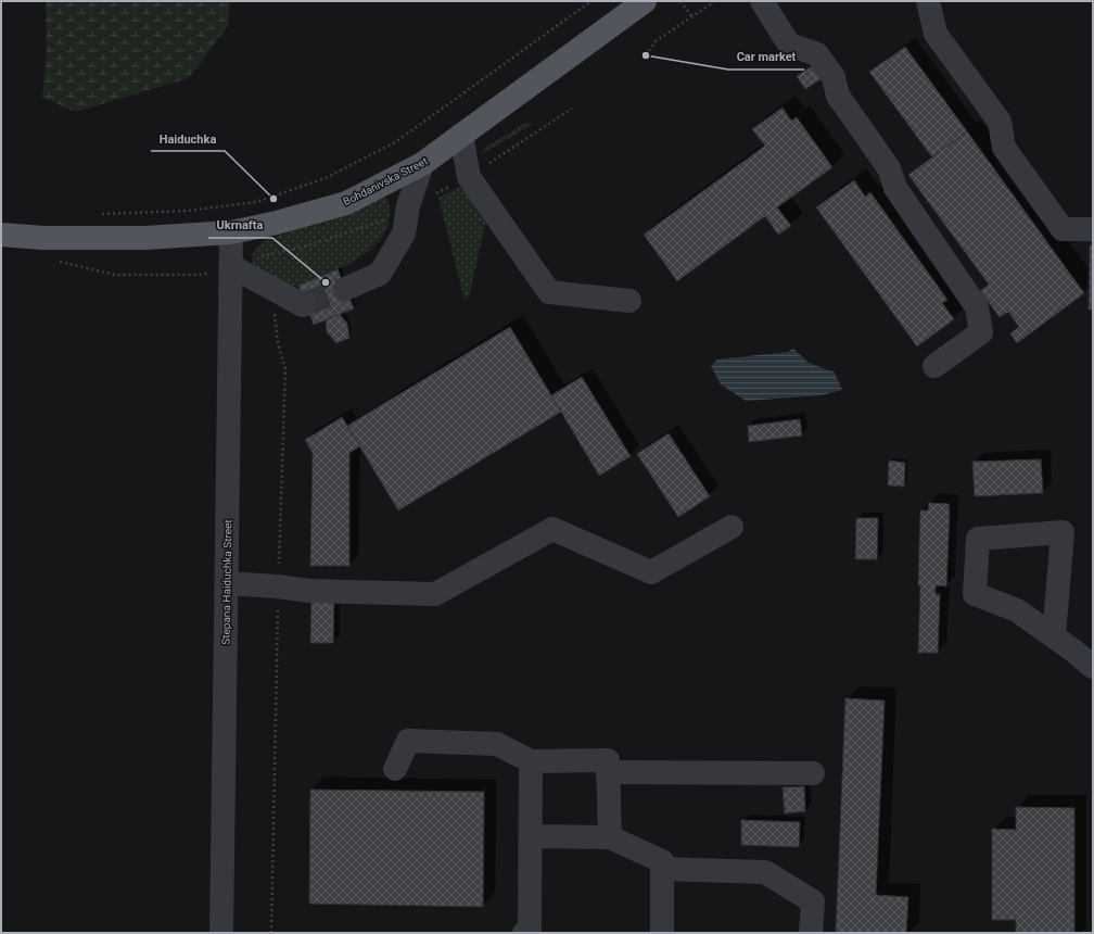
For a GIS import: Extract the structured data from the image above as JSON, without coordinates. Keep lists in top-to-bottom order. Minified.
{"streets":{"main road":["Bohdanivska Street"],"street":["Stepana Haiduchka Street"]},"crossings":[["Bohdanivska Street","Stepana Haiduchka Street"]],"places":["Car market","Haiduchka","Ukrnafta"]}
